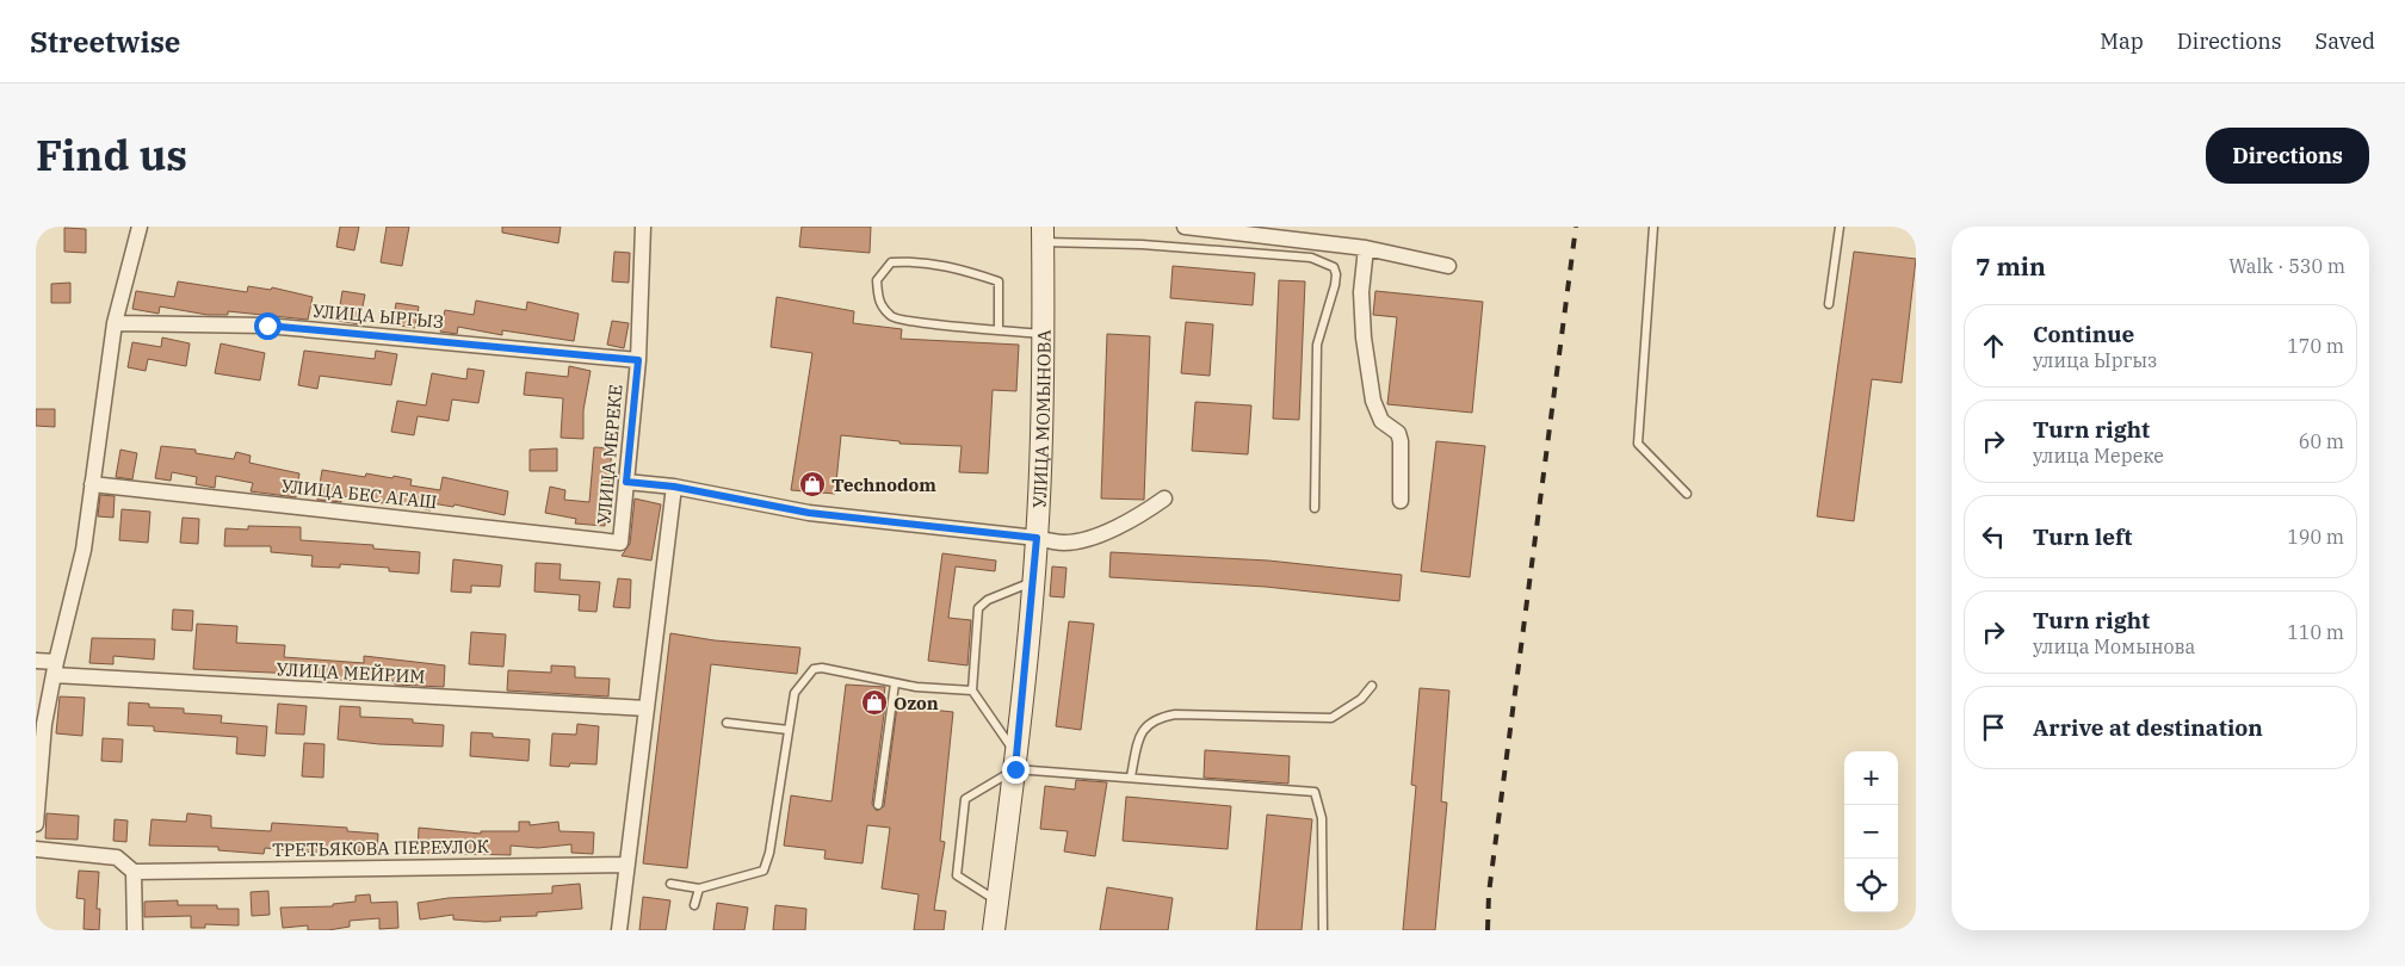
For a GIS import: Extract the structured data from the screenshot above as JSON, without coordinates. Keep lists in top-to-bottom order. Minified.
{"streets":{"main road":["УЛИЦА МОМЫНОВА"],"street":["УЛИЦА ЫРГЫЗ","УЛИЦА МЕРЕКЕ","УЛИЦА БЕС АГАШ","УЛИЦА МЕЙРИМ","ТРЕТЬЯКОВА ПЕРЕУЛОК"]},"crossings":[["УЛИЦА ЫРГЫЗ","УЛИЦА МЕРЕКЕ"],["УЛИЦА МЕРЕКЕ","УЛИЦА БЕС АГАШ"]],"places":{"shop":["Technodom","Ozon"]},"page":{"header":"Streetwise","nav":["Map","Directions","Saved"],"title":"Find us","buttons":"Directions","heading":["7 min","Walk · 530 m"],"list":[["Continue","улица Ыргыз","170 m"],["Turn right","улица Мереке","60 m"],["Turn left","190 m"],["Turn right","улица Момынова","110 m"],"Arrive at destination"],"map_buttons":["+","−"]}}
